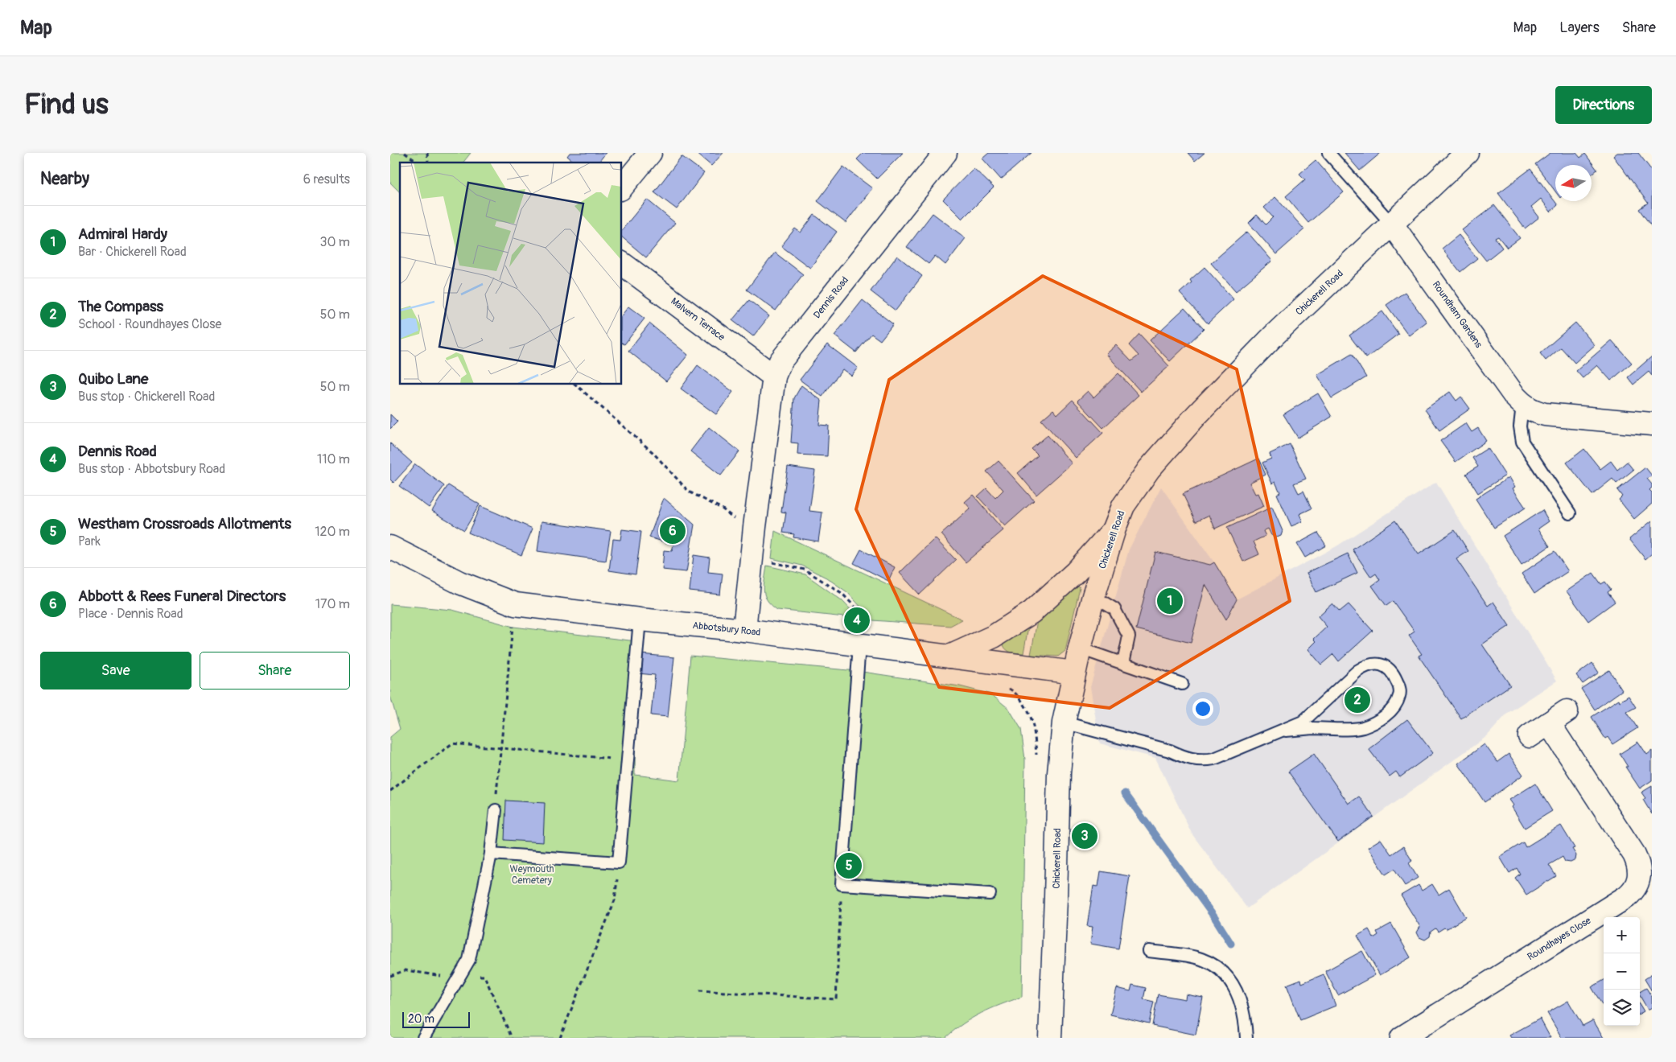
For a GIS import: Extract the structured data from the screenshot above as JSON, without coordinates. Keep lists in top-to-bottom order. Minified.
{"streets":{"street":["Chickerell Road","Dennis Road","Roundham Gardens","Malvern Terrace","Abbotsbury Road","Roundhayes Close"]},"crossings":[["Chickerell Road","Roundham Gardens"],["Chickerell Road","Abbotsbury Road"],["Dennis Road","Malvern Terrace"],["Dennis Road","Abbotsbury Road"]],"parks":["Weymouth Cemetery"],"scale_bar":"20 m","north":"left","page":{"header":"Map","nav":["Map","Layers","Share"],"buttons":["Directions",["Save","Share"]],"title":"Find us","heading":["Nearby","6 results"],"list":[{"mark":"1","name":"Admiral Hardy","note":"Bar · Chickerell Road","value":"30 m"},{"mark":"2","name":"The Compass","note":"School · Roundhayes Close","value":"50 m"},{"mark":"3","name":"Quibo Lane","note":"Bus stop · Chickerell Road","value":"50 m"},{"mark":"4","name":"Dennis Road","note":"Bus stop · Abbotsbury Road","value":"110 m"},{"mark":"5","name":"Westham Crossroads Allotments","note":"Park","value":"120 m"},{"mark":"6","name":"Abbott & Rees Funeral Directors","note":"Place · Dennis Road","value":"170 m"}],"pins":["6","1","4","2","3","5"],"map_buttons":["+","−"],"scale":"20 m"}}
